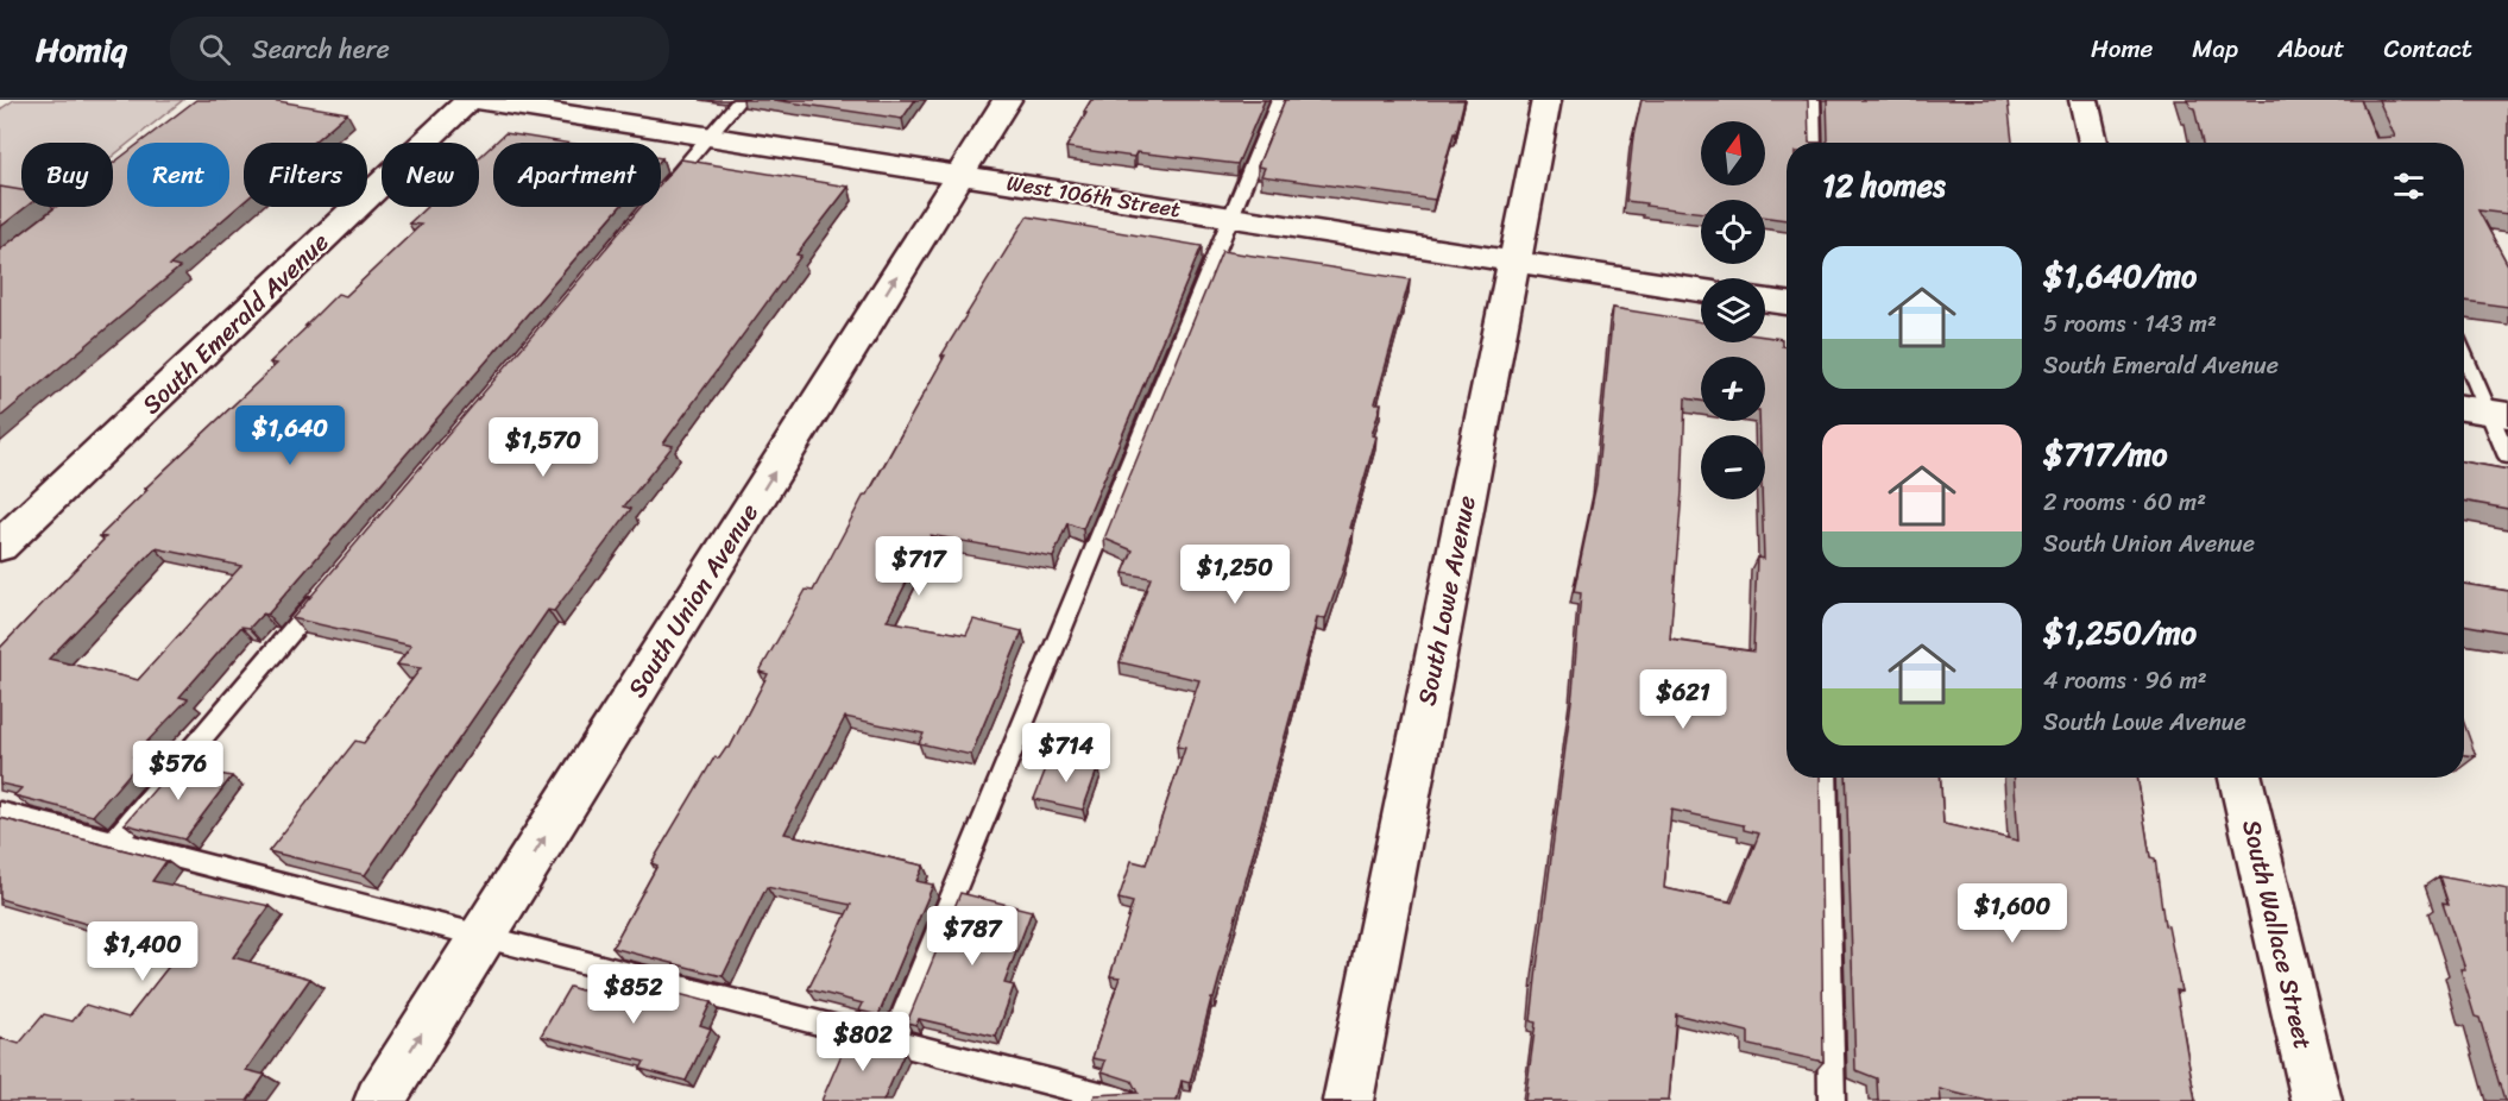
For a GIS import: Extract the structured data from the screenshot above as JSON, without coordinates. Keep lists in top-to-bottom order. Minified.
{"streets":{"street":["West 106th Street","South Emerald Avenue","South Union Avenue","South Lowe Avenue","South Wallace Street"]},"crossings":[["West 106th Street","South Emerald Avenue"],["West 106th Street","South Union Avenue"],["West 106th Street","South Lowe Avenue"]],"one_way":["South Union Avenue"],"north":"top","page":{"header":"Homiq","search":"Search here","nav":["Home","Map","About","Contact"],"map_buttons":["+","−"],"chip":["Buy","Rent","Filters","New","Apartment"],"heading":"12 homes","list":[{"name":"$1,640/mo","note":"5 rooms · 143 m² · South Emerald Avenue"},{"name":"$717/mo","note":"2 rooms · 60 m² · South Union Avenue"},{"name":"$1,250/mo","note":"4 rooms · 96 m² · South Lowe Avenue"}],"price":["$1,640","$1,570","$717","$1,250","$621","$714","$576","$1,600","$787","$1,400","$852","$802"]}}
